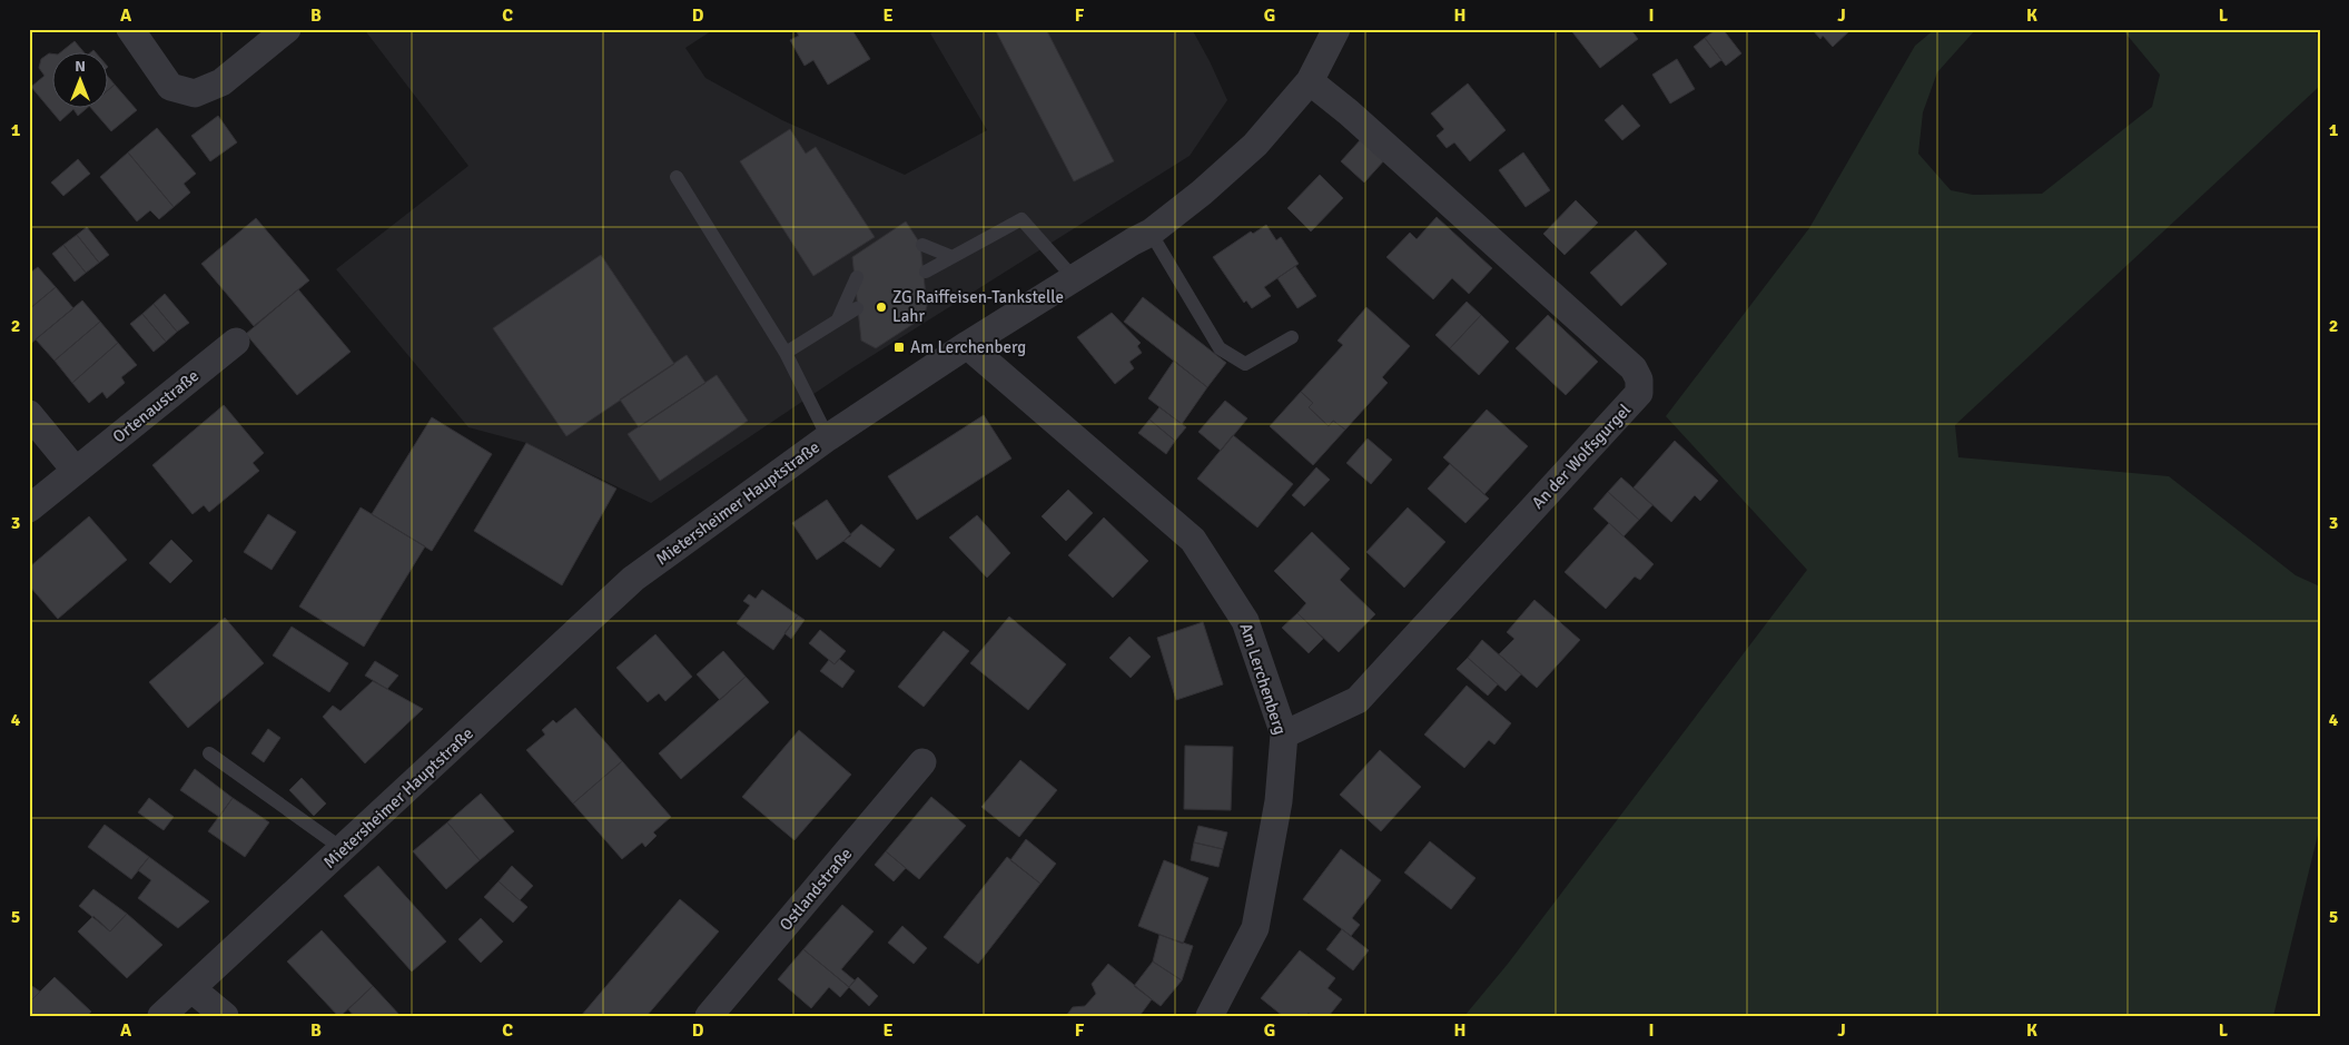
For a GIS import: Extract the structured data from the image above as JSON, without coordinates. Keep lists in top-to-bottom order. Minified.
{"streets":{"street":["Ortenaustraße","An der Wolfsgurgel","Mietersheimer Hauptstraße","Am Lerchenberg","Ostlandstraße"]},"crossings":[["An der Wolfsgurgel","Mietersheimer Hauptstraße"],["An der Wolfsgurgel","Am Lerchenberg"],["Mietersheimer Hauptstraße","Am Lerchenberg"]],"places":{"other":["ZG Raiffeisen-Tankstelle Lahr"],"transit":["Am Lerchenberg"]},"north":"top","grid":{"columns":["A","B","C","D","E","F","G","H","I","J","K","L"],"rows":["1","2","3","4","5"]}}
